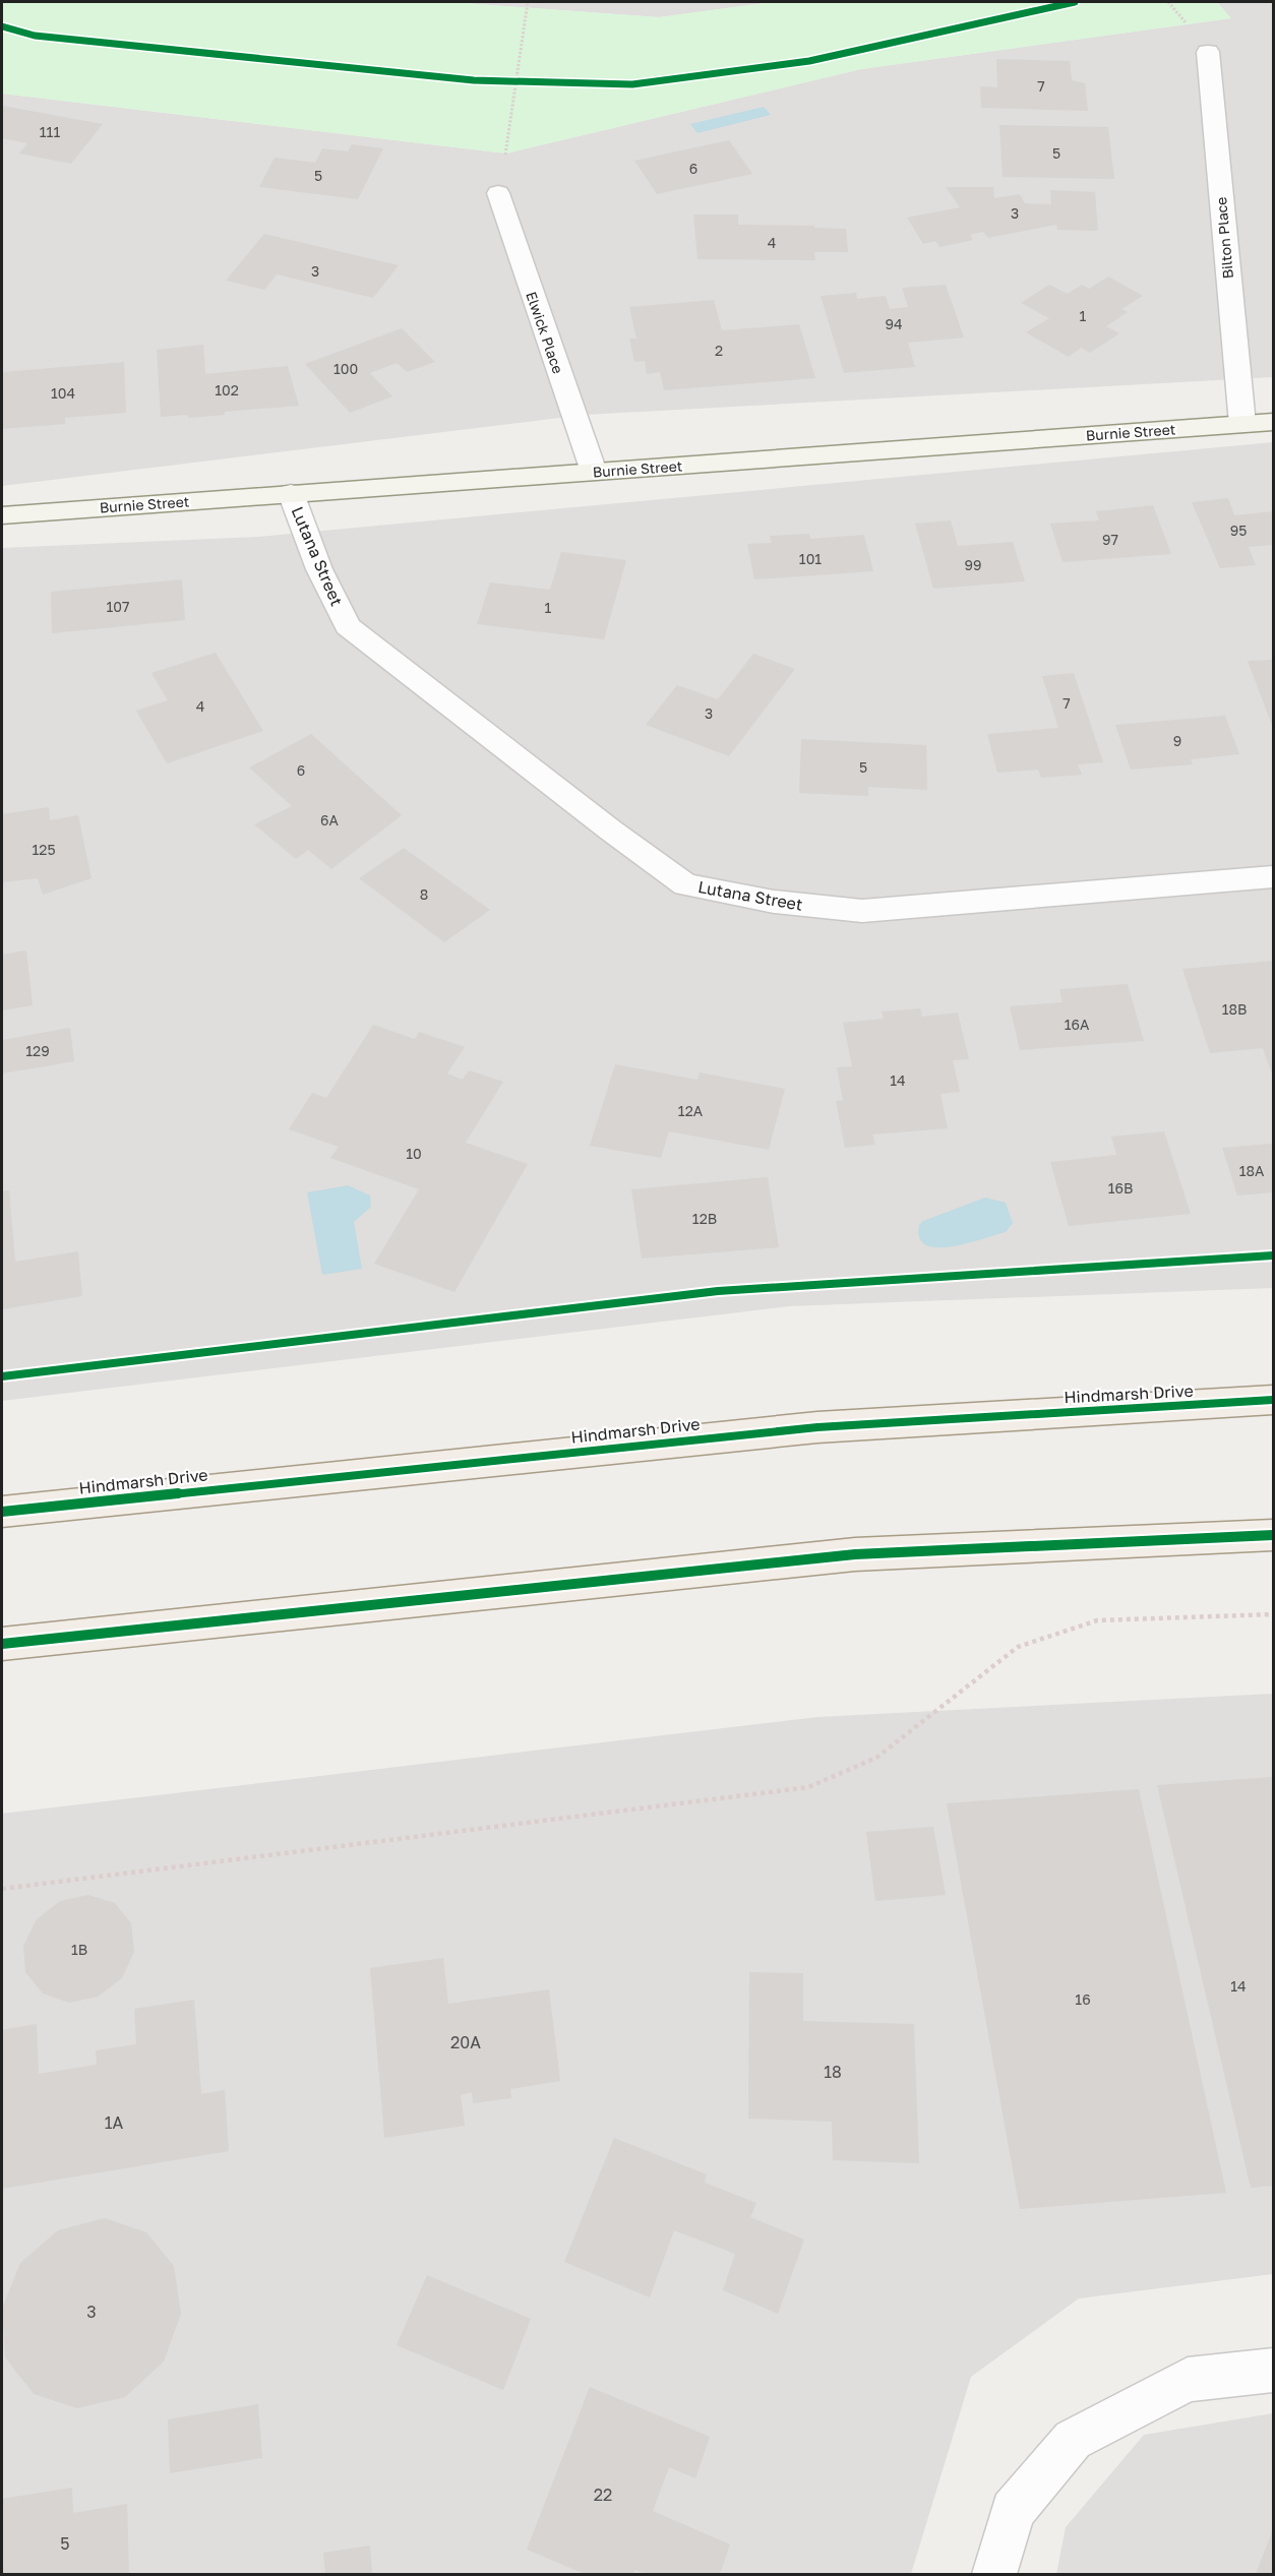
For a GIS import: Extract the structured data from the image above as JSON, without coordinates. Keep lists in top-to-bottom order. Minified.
{"streets":{"main road":["Hindmarsh Drive"],"street":["Bilton Place","Elwick Place","Burnie Street","Lutana Street"]},"crossings":[["Bilton Place","Burnie Street"],["Elwick Place","Burnie Street"],["Burnie Street","Lutana Street"]],"house_numbers":["7","111","5","6","5","3","4","3","1","94","2","100","102","104","95","97","101","99","107","1","7","4","3","9","5","6","6A","125","8","18B","16A","129","14","12A","10","18A","16B","12B","1B","14","16","20A","18","1A","3","22","5"]}
